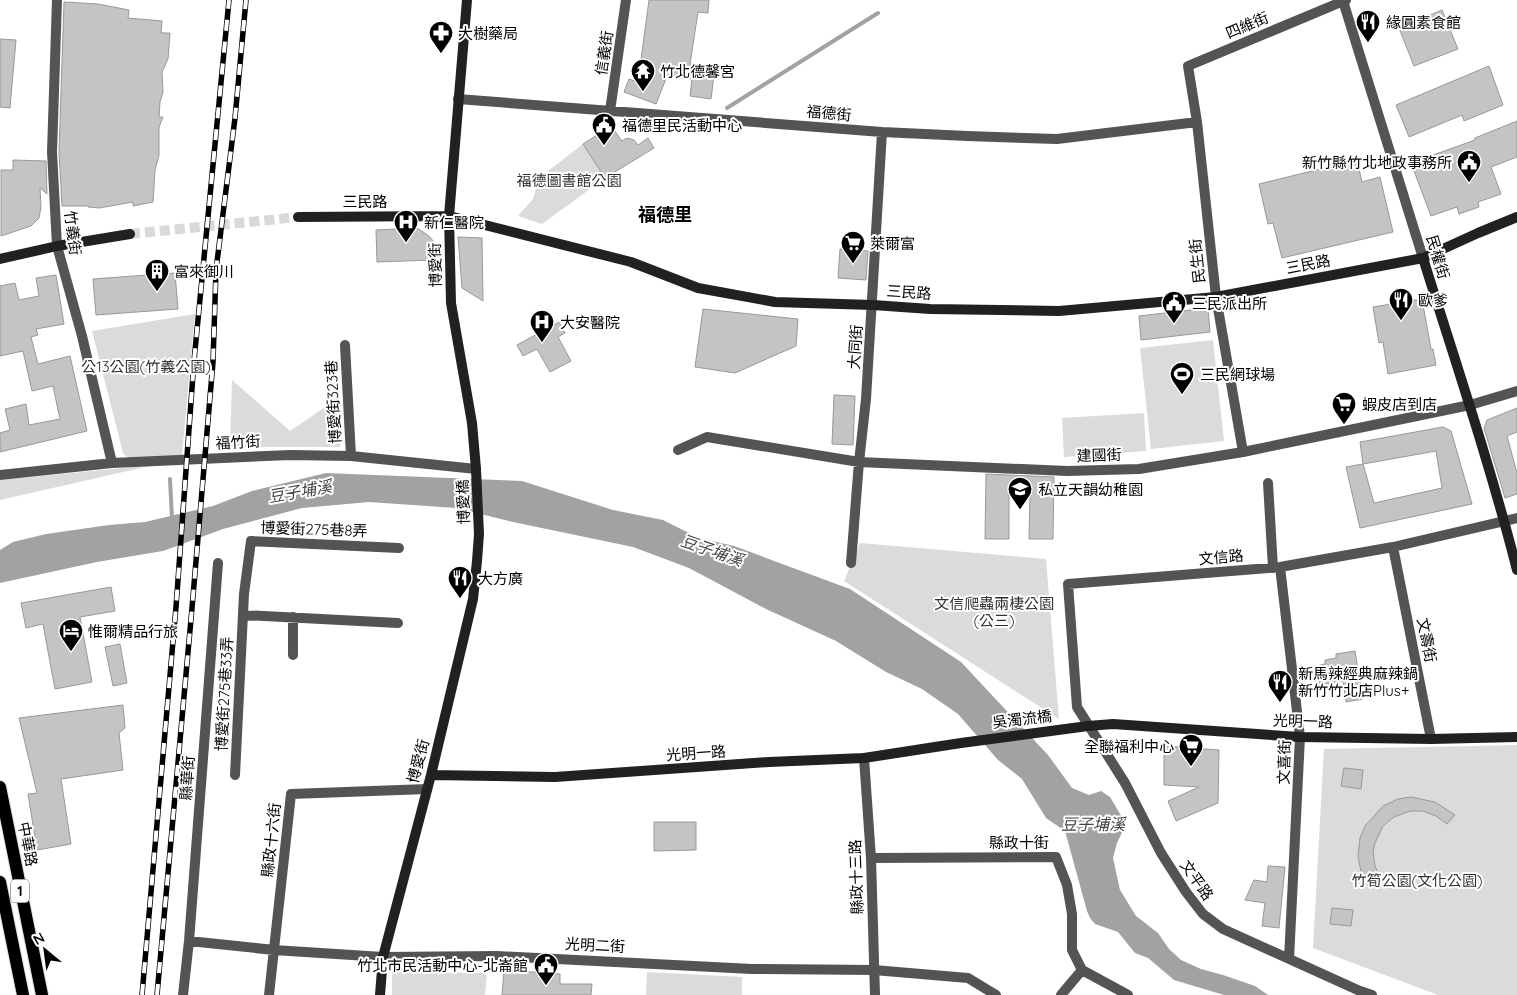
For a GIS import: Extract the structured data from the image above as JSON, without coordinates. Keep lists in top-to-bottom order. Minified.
{"streets":{"main road":["中華路","1"],"street":["四維街","信義街","福德街","三民路","竹義街","民權街","民生街","博愛街","大同街","博愛街323巷","福竹街","建國街","博愛橋","博愛街275巷8弄","文信路","文壽街","博愛街275巷33弄","吳濁流橋","光明一路","文喜街","縣華街","縣政十六街","縣政十街","縣政十三路","文平路","光明二街"]},"crossings":[["四維街","民權街"],["四維街","民生街"],["信義街","福德街"],["福德街","民生街"],["福德街","博愛街"],["福德街","大同街"],["三民路","民權街"],["三民路","民生街"],["三民路","博愛街"],["三民路","大同街"],["竹義街","福竹街"],["民權街","建國街"],["民權街","文信路"],["民生街","建國街"],["博愛街","福竹街"],["博愛街","博愛橋"],["博愛街","光明一路"],["博愛街","縣政十六街"],["博愛街","光明二街"],["大同街","建國街"],["博愛街323巷","福竹街"],["福竹街","博愛橋"],["博愛街275巷8弄","博愛街275巷33弄"],["文信路","文壽街"],["文信路","吳濁流橋"],["文信路","光明一路"],["文信路","文喜街"],["文信路","文平路"],["文壽街","光明一路"],["吳濁流橋","光明一路"],["吳濁流橋","文平路"],["光明一路","文喜街"],["光明一路","縣政十三路"],["光明一路","文平路"],["文喜街","文平路"],["縣華街","光明二街"],["縣政十六街","光明二街"],["縣政十街","縣政十三路"],["縣政十三路","光明二街"]],"districts":["福德里"],"water":["豆子埔溪"],"parks":["福德圖書館公園","公13公園(竹義公園)","文信爬蟲兩棲公園 (公三)","竹筍公園(文化公園)"],"places":{"restaurant":["緣圓素食館","歐爹","大方廣","新馬辣經典麻辣鍋 新竹竹北店Plus+"],"pharmacy":["大樹藥局"],"temple":["竹北德馨宮"],"public building":["福德里民活動中心","新竹縣竹北地政事務所","三民派出所","竹北市民活動中心-北崙館"],"hospital":["新仁醫院","大安醫院"],"supermarket":["萊爾富","蝦皮店到店","全聯福利中心"],"building":["富來御川"],"sports":["三民網球場"],"school or university":["私立天韻幼稚園"],"hotel":["惟爾精品行旅"]},"north":"top left"}
